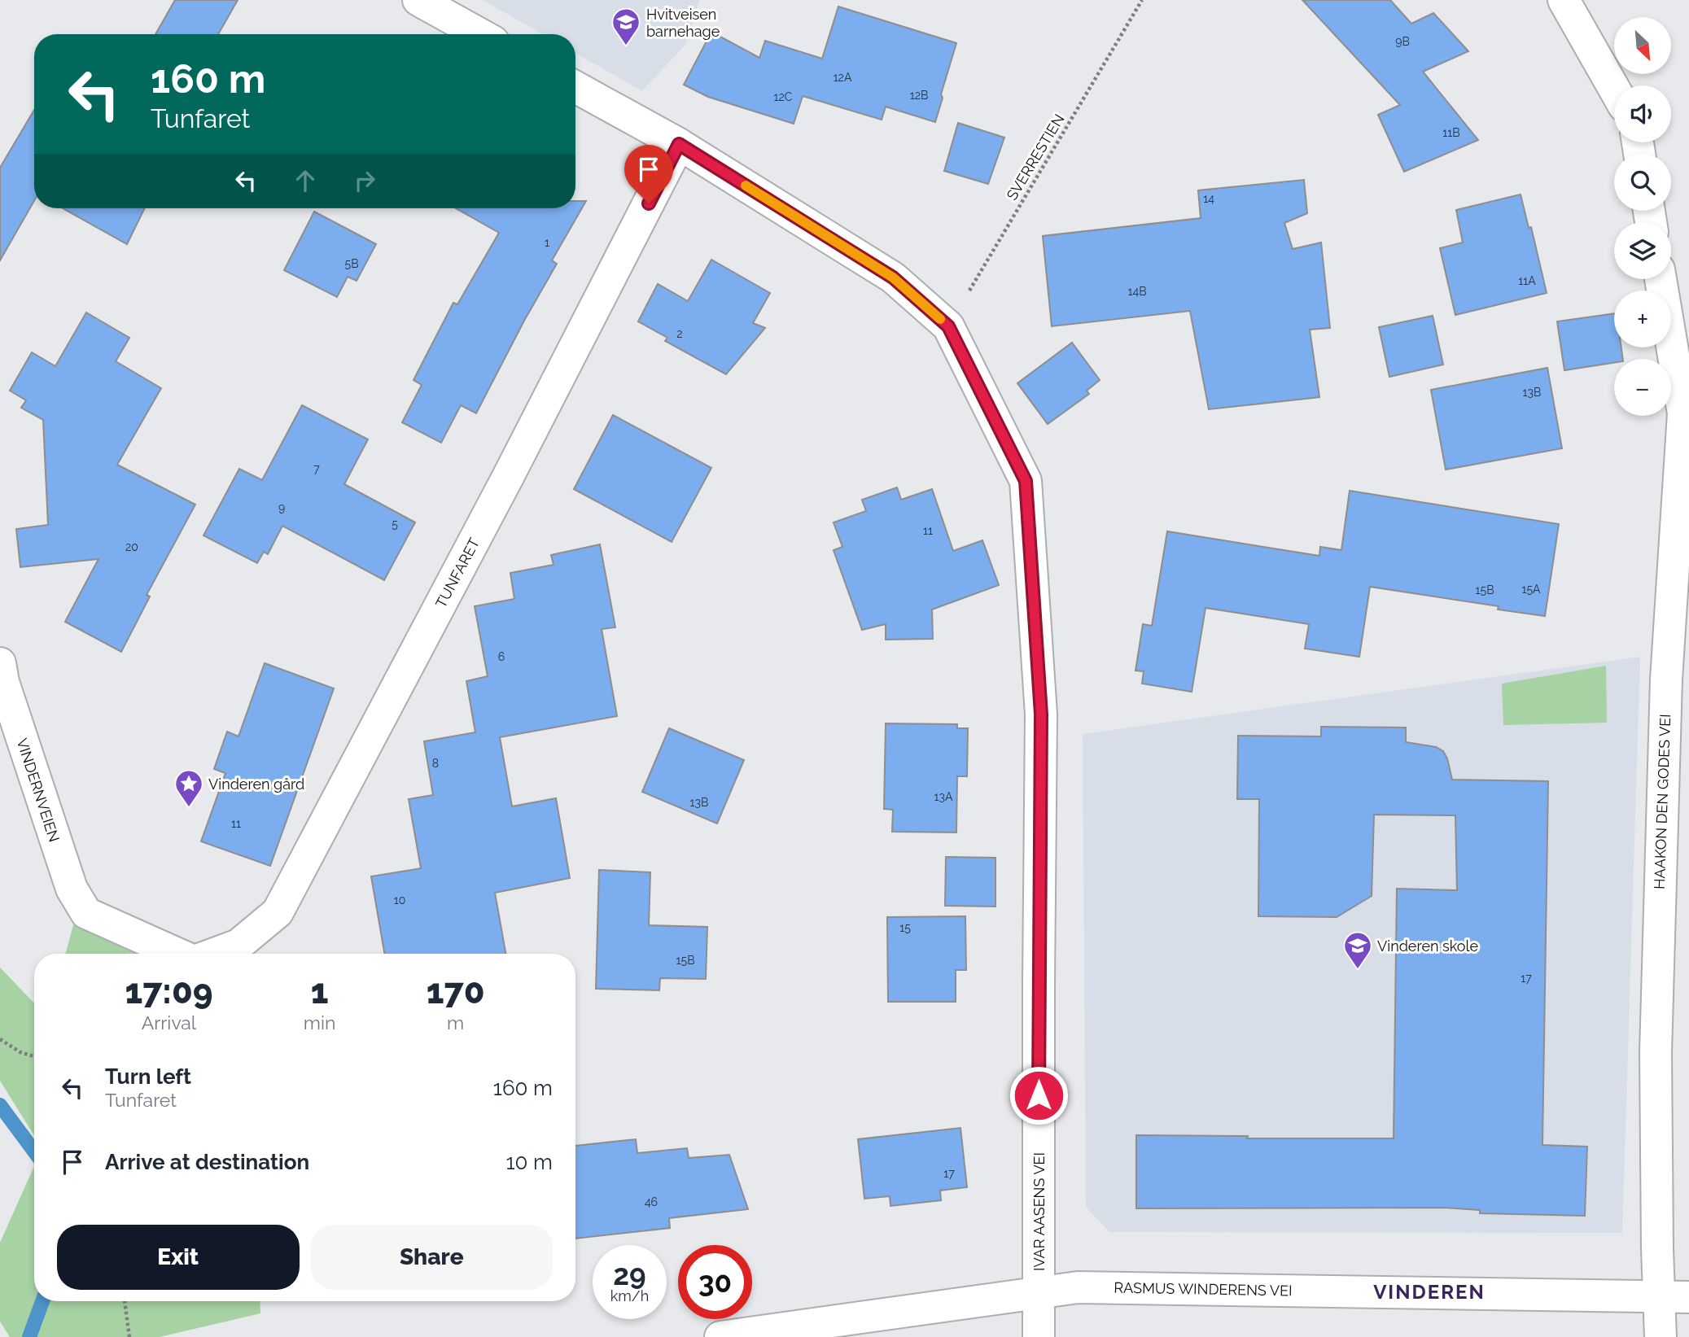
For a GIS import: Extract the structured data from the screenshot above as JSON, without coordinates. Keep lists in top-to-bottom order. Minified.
{"streets":{"street":["TUNFARET","VINDERNVEIEN","HAAKON DEN GODES VEI","IVAR AASENS VEI","RASMUS WINDERENS VEI"],"path":["SVERRESTIEN"]},"crossings":[["SVERRESTIEN","IVAR AASENS VEI"],["TUNFARET","VINDERNVEIEN"],["TUNFARET","IVAR AASENS VEI"],["HAAKON DEN GODES VEI","RASMUS WINDERENS VEI"],["IVAR AASENS VEI","RASMUS WINDERENS VEI"]],"districts":["VINDEREN"],"places":{"school or university":["Hvitveisen barnehage","Vinderen skole"],"place":["Vinderen gård"]},"house_numbers":["9B","12A","12B","12C","11B","14","1","5B","11A","14B","2","13B","7","9","5","11","20","15A","15B","6","8","13A","13B","11","10","15","15B","17","17","46"],"north":"bottom right","page":{"map_buttons":["+","−"],"turn":["160 m","Tunfaret"],"eta":["17:09","Arrival","1","min","170","m"],"list":[{"name":"Turn left","note":"Tunfaret","value":"160 m"},{"name":"Arrive at destination","value":"10 m"}],"buttons":["Exit","Share"],"speed":"29 km/h","limit":"30"}}
